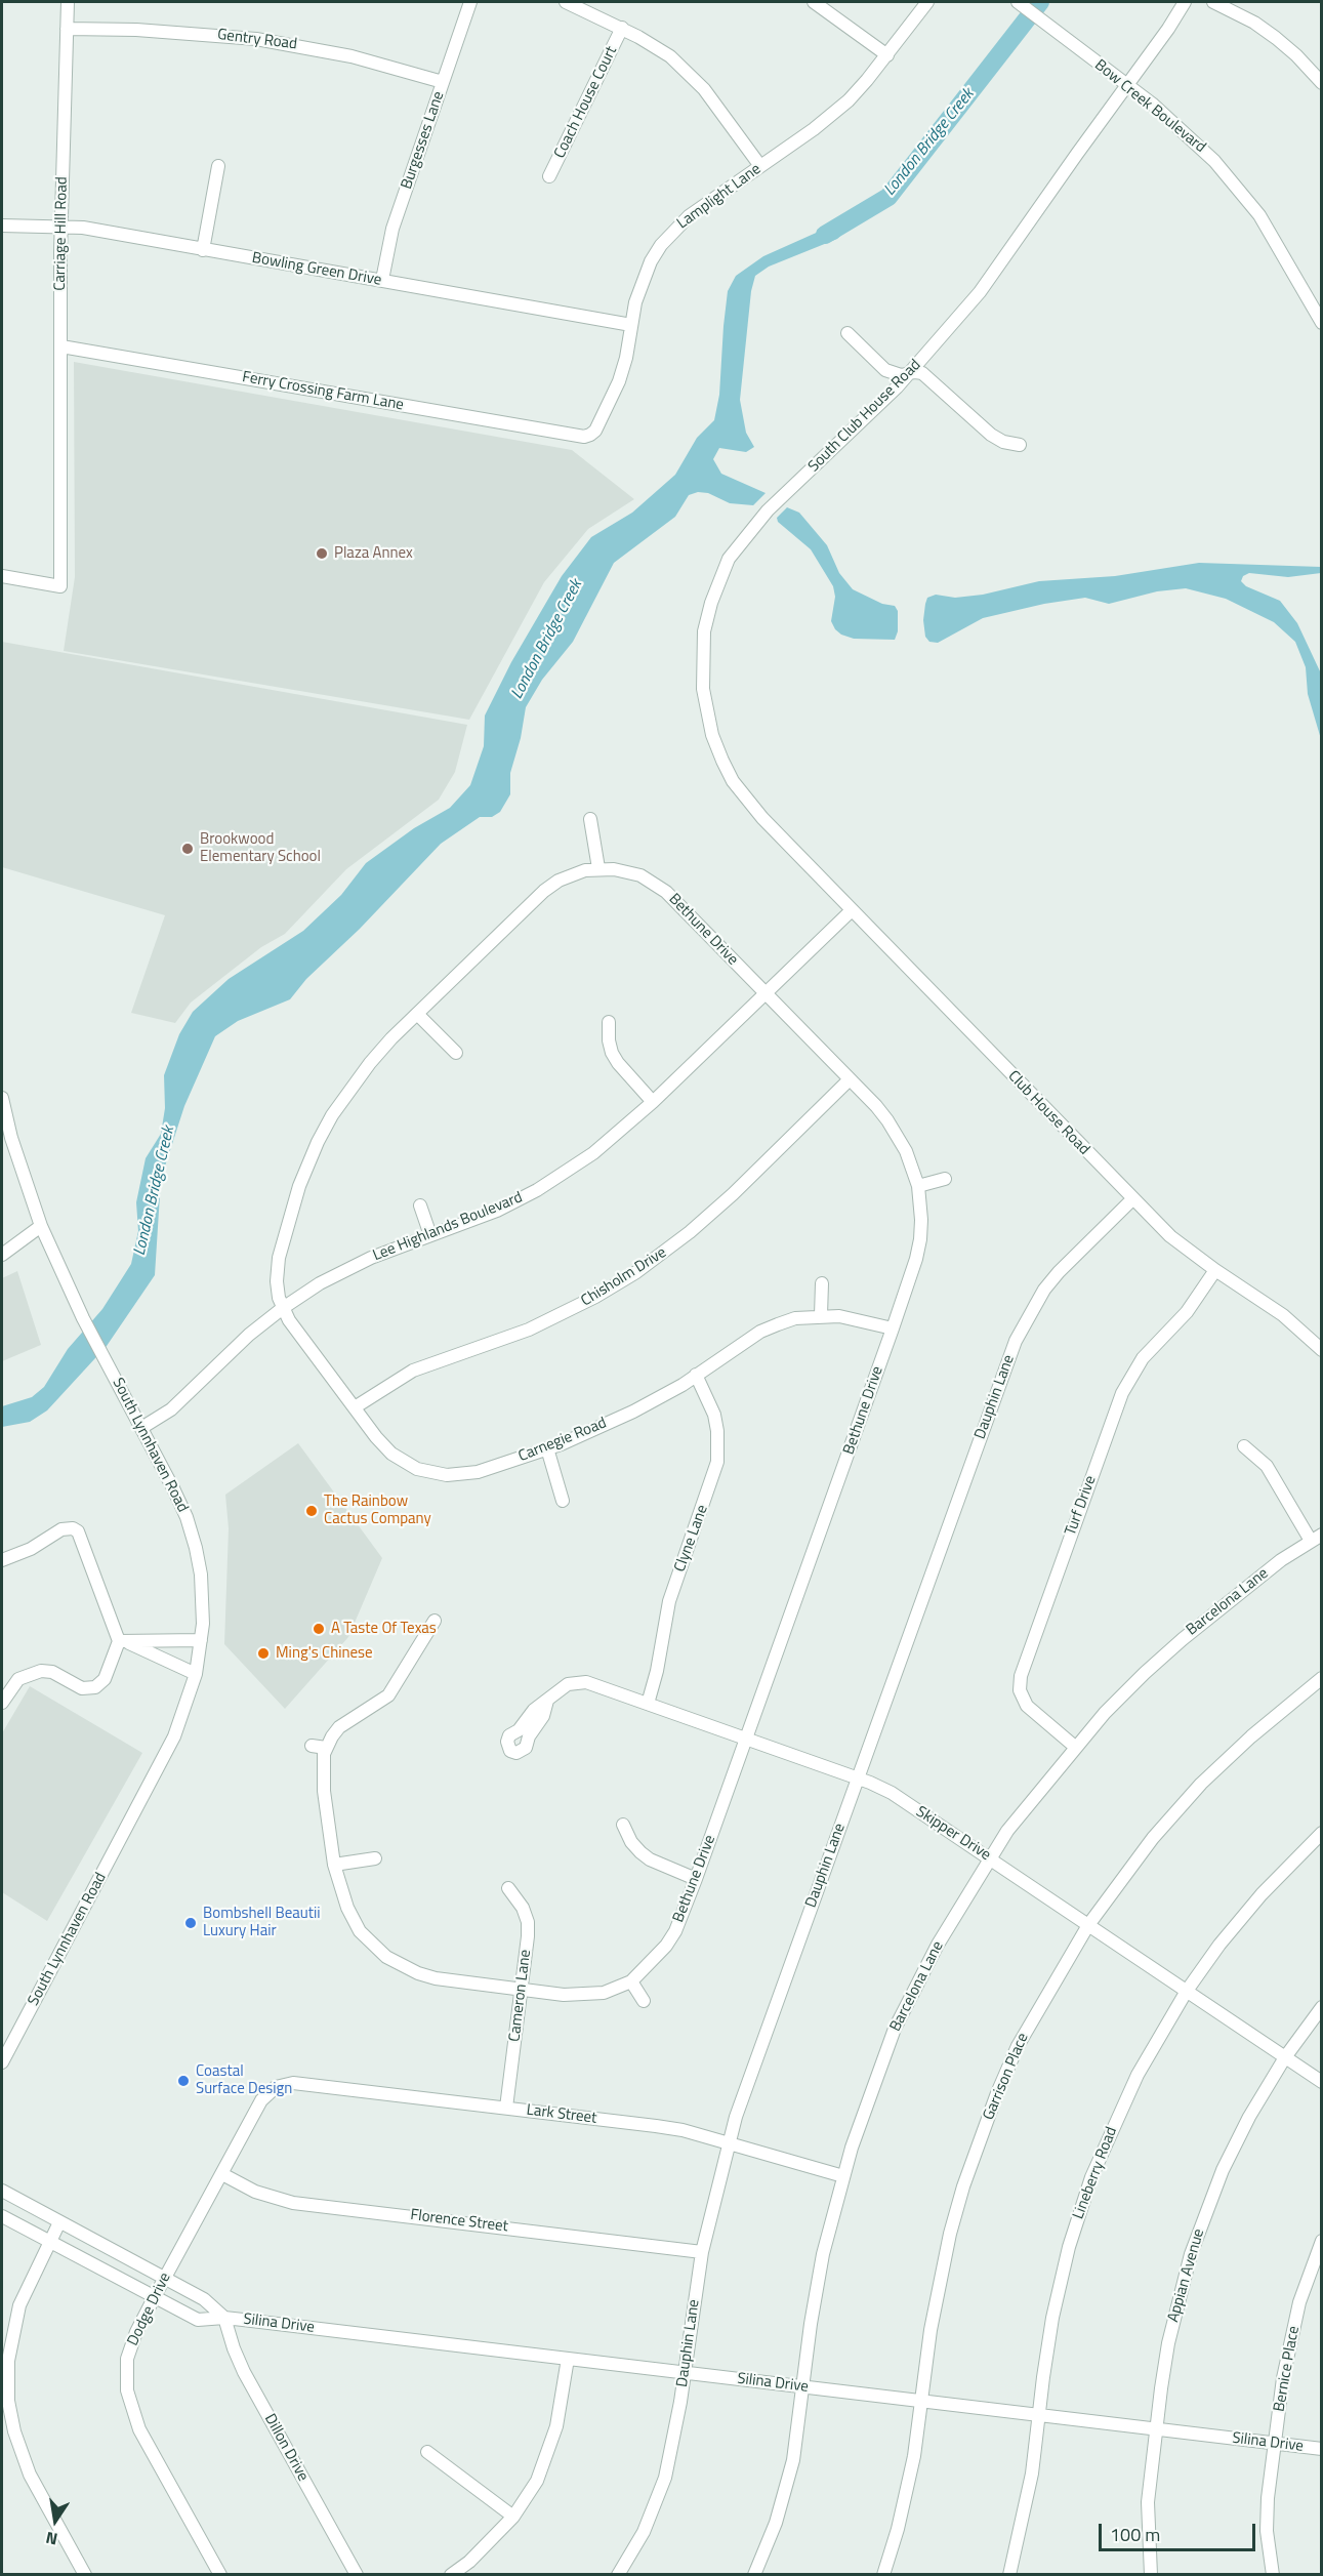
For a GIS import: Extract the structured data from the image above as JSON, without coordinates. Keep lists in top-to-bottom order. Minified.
{"streets":{"street":["Gentry Road","Coach House Court","Bow Creek Boulevard","Burgesses Lane","Lamplight Lane","Carriage Hill Road","Bowling Green Drive","Ferry Crossing Farm Lane","South Club House Road","Bethune Drive","Club House Road","Lee Highlands Boulevard","Chisholm Drive","Dauphin Lane","Carnegie Road","South Lynnhaven Road","Turf Drive","Clyne Lane","Barcelona Lane","Skipper Drive","Cameron Lane","Garrison Place","Lark Street","Lineberry Road","Florence Street","Appian Avenue","Dodge Drive","Silina Drive","Bernice Place","Dillon Drive"]},"crossings":[["Gentry Road","Burgesses Lane"],["Gentry Road","Carriage Hill Road"],["Bow Creek Boulevard","South Club House Road"],["Burgesses Lane","Bowling Green Drive"],["Lamplight Lane","Bowling Green Drive"],["Lamplight Lane","Ferry Crossing Farm Lane"],["Carriage Hill Road","Bowling Green Drive"],["Carriage Hill Road","Ferry Crossing Farm Lane"],["South Club House Road","Club House Road"],["Bethune Drive","Lee Highlands Boulevard"],["Bethune Drive","Chisholm Drive"],["Bethune Drive","Carnegie Road"],["Bethune Drive","Skipper Drive"],["Bethune Drive","Cameron Lane"],["Club House Road","Lee Highlands Boulevard"],["Club House Road","Dauphin Lane"],["Club House Road","Turf Drive"],["Lee Highlands Boulevard","Carnegie Road"],["Lee Highlands Boulevard","South Lynnhaven Road"],["Chisholm Drive","Carnegie Road"],["Dauphin Lane","Skipper Drive"],["Dauphin Lane","Lark Street"],["Dauphin Lane","Florence Street"],["Dauphin Lane","Silina Drive"],["Carnegie Road","Clyne Lane"],["Turf Drive","Barcelona Lane"],["Clyne Lane","Skipper Drive"],["Barcelona Lane","Skipper Drive"],["Barcelona Lane","Lark Street"],["Barcelona Lane","Silina Drive"],["Skipper Drive","Garrison Place"],["Skipper Drive","Lineberry Road"],["Skipper Drive","Appian Avenue"],["Cameron Lane","Lark Street"],["Garrison Place","Silina Drive"],["Lark Street","Dodge Drive"],["Lineberry Road","Silina Drive"],["Florence Street","Dodge Drive"],["Appian Avenue","Silina Drive"],["Dodge Drive","Silina Drive"],["Silina Drive","Bernice Place"],["Silina Drive","Dillon Drive"]],"water":["London Bridge Creek"],"places":["Plaza Annex","Brookwood Elementary School","The Rainbow Cactus Company","A Taste Of Texas","Ming's Chinese","Bombshell Beautii Luxury Hair","Coastal Surface Design"],"scale_bar":"100 m","north":"bottom"}
